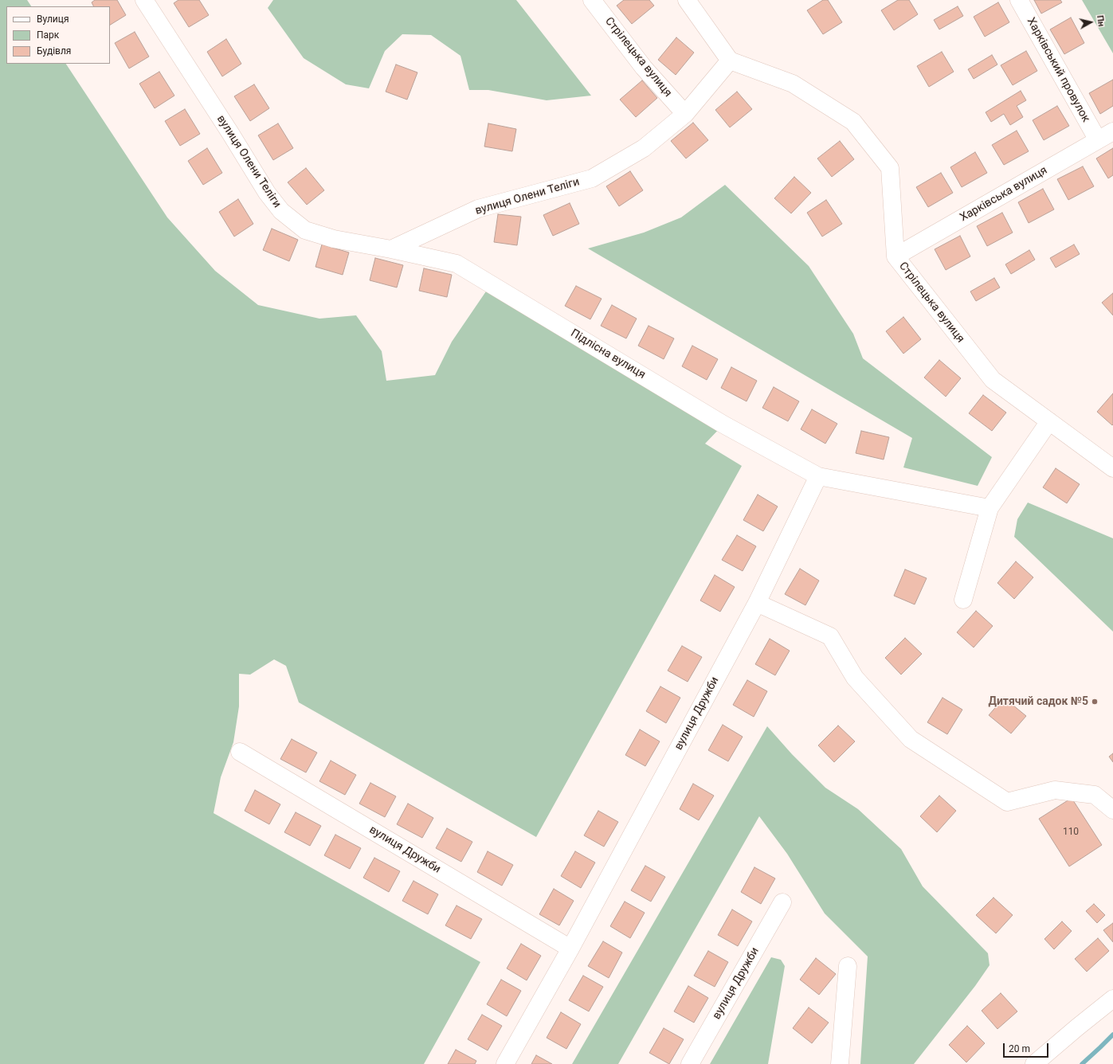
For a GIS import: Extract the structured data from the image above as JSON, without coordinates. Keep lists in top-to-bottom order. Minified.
{"streets":{"street":["Стрілецька вулиця","Харківський провулок","вулиця Олени Теліги","Харківська вулиця","Підлісна вулиця","вулиця Дружби"]},"crossings":[["Стрілецька вулиця","вулиця Олени Теліги"],["Стрілецька вулиця","Харківська вулиця"],["Харківський провулок","Харківська вулиця"],["вулиця Олени Теліги","Підлісна вулиця"],["Підлісна вулиця","вулиця Дружби"]],"places":["Дитячий садок №5"],"house_numbers":["110"],"legend":["Вулиця","Парк","Будівля"],"scale_bar":"20 m","north":"right"}
